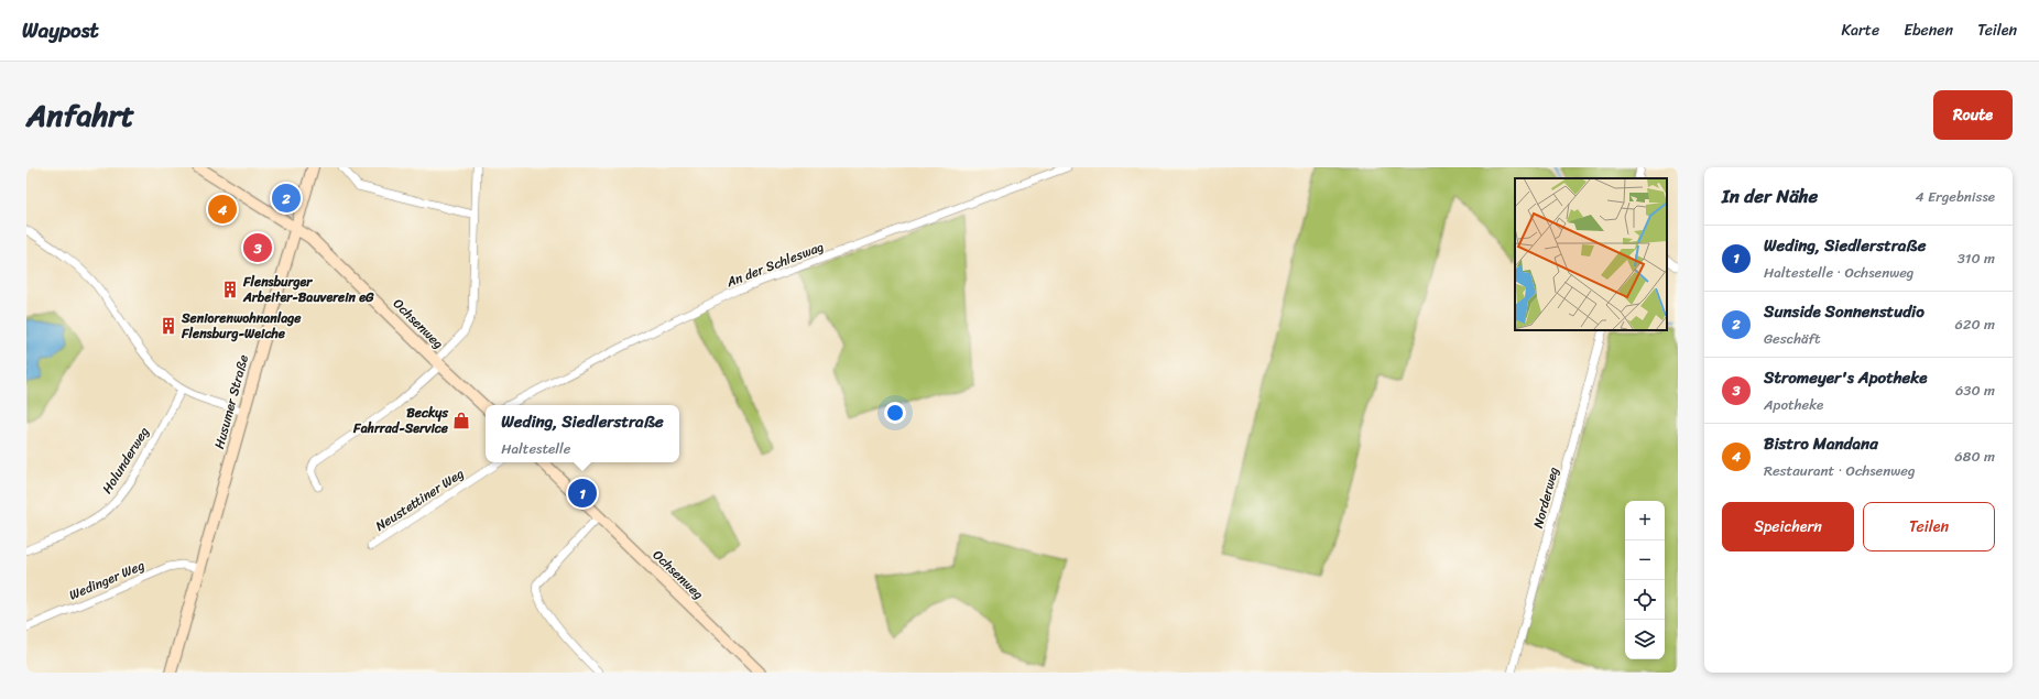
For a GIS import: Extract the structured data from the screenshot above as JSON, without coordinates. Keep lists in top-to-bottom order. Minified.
{"streets":{"main road":["Ochsenweg","Husumer Straße"],"street":["An der Schleswag","Holunderweg","Norderweg","Neustettiner Weg","Wedinger Weg"]},"crossings":[["Ochsenweg","Husumer Straße"],["Husumer Straße","Wedinger Weg"]],"places":{"building":["Flensburger Arbeiter-Bauverein eG","Seniorenwohnanlage Flensburg-Weiche"],"shop":["Beckys Fahrrad-Service"]},"page":{"header":"Waypost","nav":["Karte","Ebenen","Teilen"],"title":"Anfahrt","buttons":["Route",["Speichern","Teilen"]],"heading":["In der Nähe","4 Ergebnisse"],"pins":["2","4","3","1"],"list":[{"mark":"1","name":"Weding, Siedlerstraße","note":"Haltestelle · Ochsenweg","value":"310 m"},{"mark":"2","name":"Sunside Sonnenstudio","note":"Geschäft","value":"620 m"},{"mark":"3","name":"Stromeyer's Apotheke","note":"Apotheke","value":"630 m"},{"mark":"4","name":"Bistro Mandana","note":"Restaurant · Ochsenweg","value":"680 m"}],"popup":["Weding, Siedlerstraße","Haltestelle"],"map_buttons":["+","−"]}}
